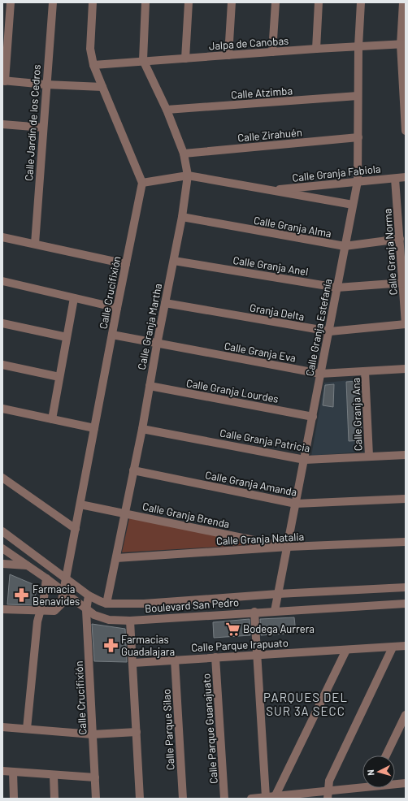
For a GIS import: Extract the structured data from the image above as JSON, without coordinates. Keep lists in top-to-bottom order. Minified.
{"streets":{"street":["Jalpa de Canobas","Calle Atzimba","Calle Jardín de los Cedros","Calle Zirahuén","Calle Granja Fabiola","Calle Granja Alma","Calle Granja Norma","Calle Granja Anel","Calle Crucifixión","Granja Delta","Calle Granja Martha","Calle Granja Estefanía","Calle Granja Eva","Calle Granja Lourdes","Calle Granja Ana","Calle Granja Patricia","Calle Granja Amanda","Calle Granja Brenda","Calle Granja Natalia","Boulevard San Pedro","Calle Parque Irapuato","Calle Parque Guanajuato","Calle Parque Silao"]},"crossings":[["Jalpa de Canobas","Calle Granja Martha"],["Jalpa de Canobas","Calle Granja Estefanía"],["Calle Atzimba","Calle Granja Martha"],["Calle Atzimba","Calle Granja Estefanía"],["Calle Zirahuén","Calle Granja Martha"],["Calle Zirahuén","Calle Granja Estefanía"],["Calle Granja Fabiola","Calle Granja Norma"],["Calle Granja Fabiola","Calle Crucifixión"],["Calle Granja Fabiola","Calle Granja Martha"],["Calle Granja Fabiola","Calle Granja Estefanía"],["Calle Granja Alma","Calle Granja Norma"],["Calle Granja Alma","Calle Granja Martha"],["Calle Granja Alma","Calle Granja Estefanía"],["Calle Granja Norma","Calle Granja Anel"],["Calle Granja Norma","Granja Delta"],["Calle Granja Anel","Calle Granja Martha"],["Calle Granja Anel","Calle Granja Estefanía"],["Calle Crucifixión","Calle Granja Eva"],["Calle Crucifixión","Calle Granja Brenda"],["Calle Crucifixión","Boulevard San Pedro"],["Granja Delta","Calle Granja Martha"],["Granja Delta","Calle Granja Estefanía"],["Calle Granja Martha","Calle Granja Eva"],["Calle Granja Martha","Calle Granja Lourdes"],["Calle Granja Martha","Calle Granja Patricia"],["Calle Granja Martha","Calle Granja Amanda"],["Calle Granja Martha","Calle Granja Brenda"],["Calle Granja Martha","Calle Granja Natalia"],["Calle Granja Martha","Boulevard San Pedro"],["Calle Granja Estefanía","Calle Granja Eva"],["Calle Granja Estefanía","Calle Granja Lourdes"],["Calle Granja Estefanía","Calle Granja Patricia"],["Calle Granja Estefanía","Calle Granja Amanda"],["Calle Granja Estefanía","Calle Granja Brenda"],["Calle Granja Estefanía","Calle Granja Natalia"],["Calle Granja Estefanía","Boulevard San Pedro"],["Calle Granja Eva","Calle Granja Ana"],["Calle Granja Ana","Calle Granja Patricia"],["Calle Granja Brenda","Calle Granja Natalia"],["Calle Parque Irapuato","Calle Parque Guanajuato"],["Calle Parque Irapuato","Calle Parque Silao"]],"districts":["PARQUES DEL SUR 3A SECC"],"places":{"pharmacy":["Farmacia Benavides","Farmacias Guadalajara"],"supermarket":["Bodega Aurrera"]},"north":"left"}
